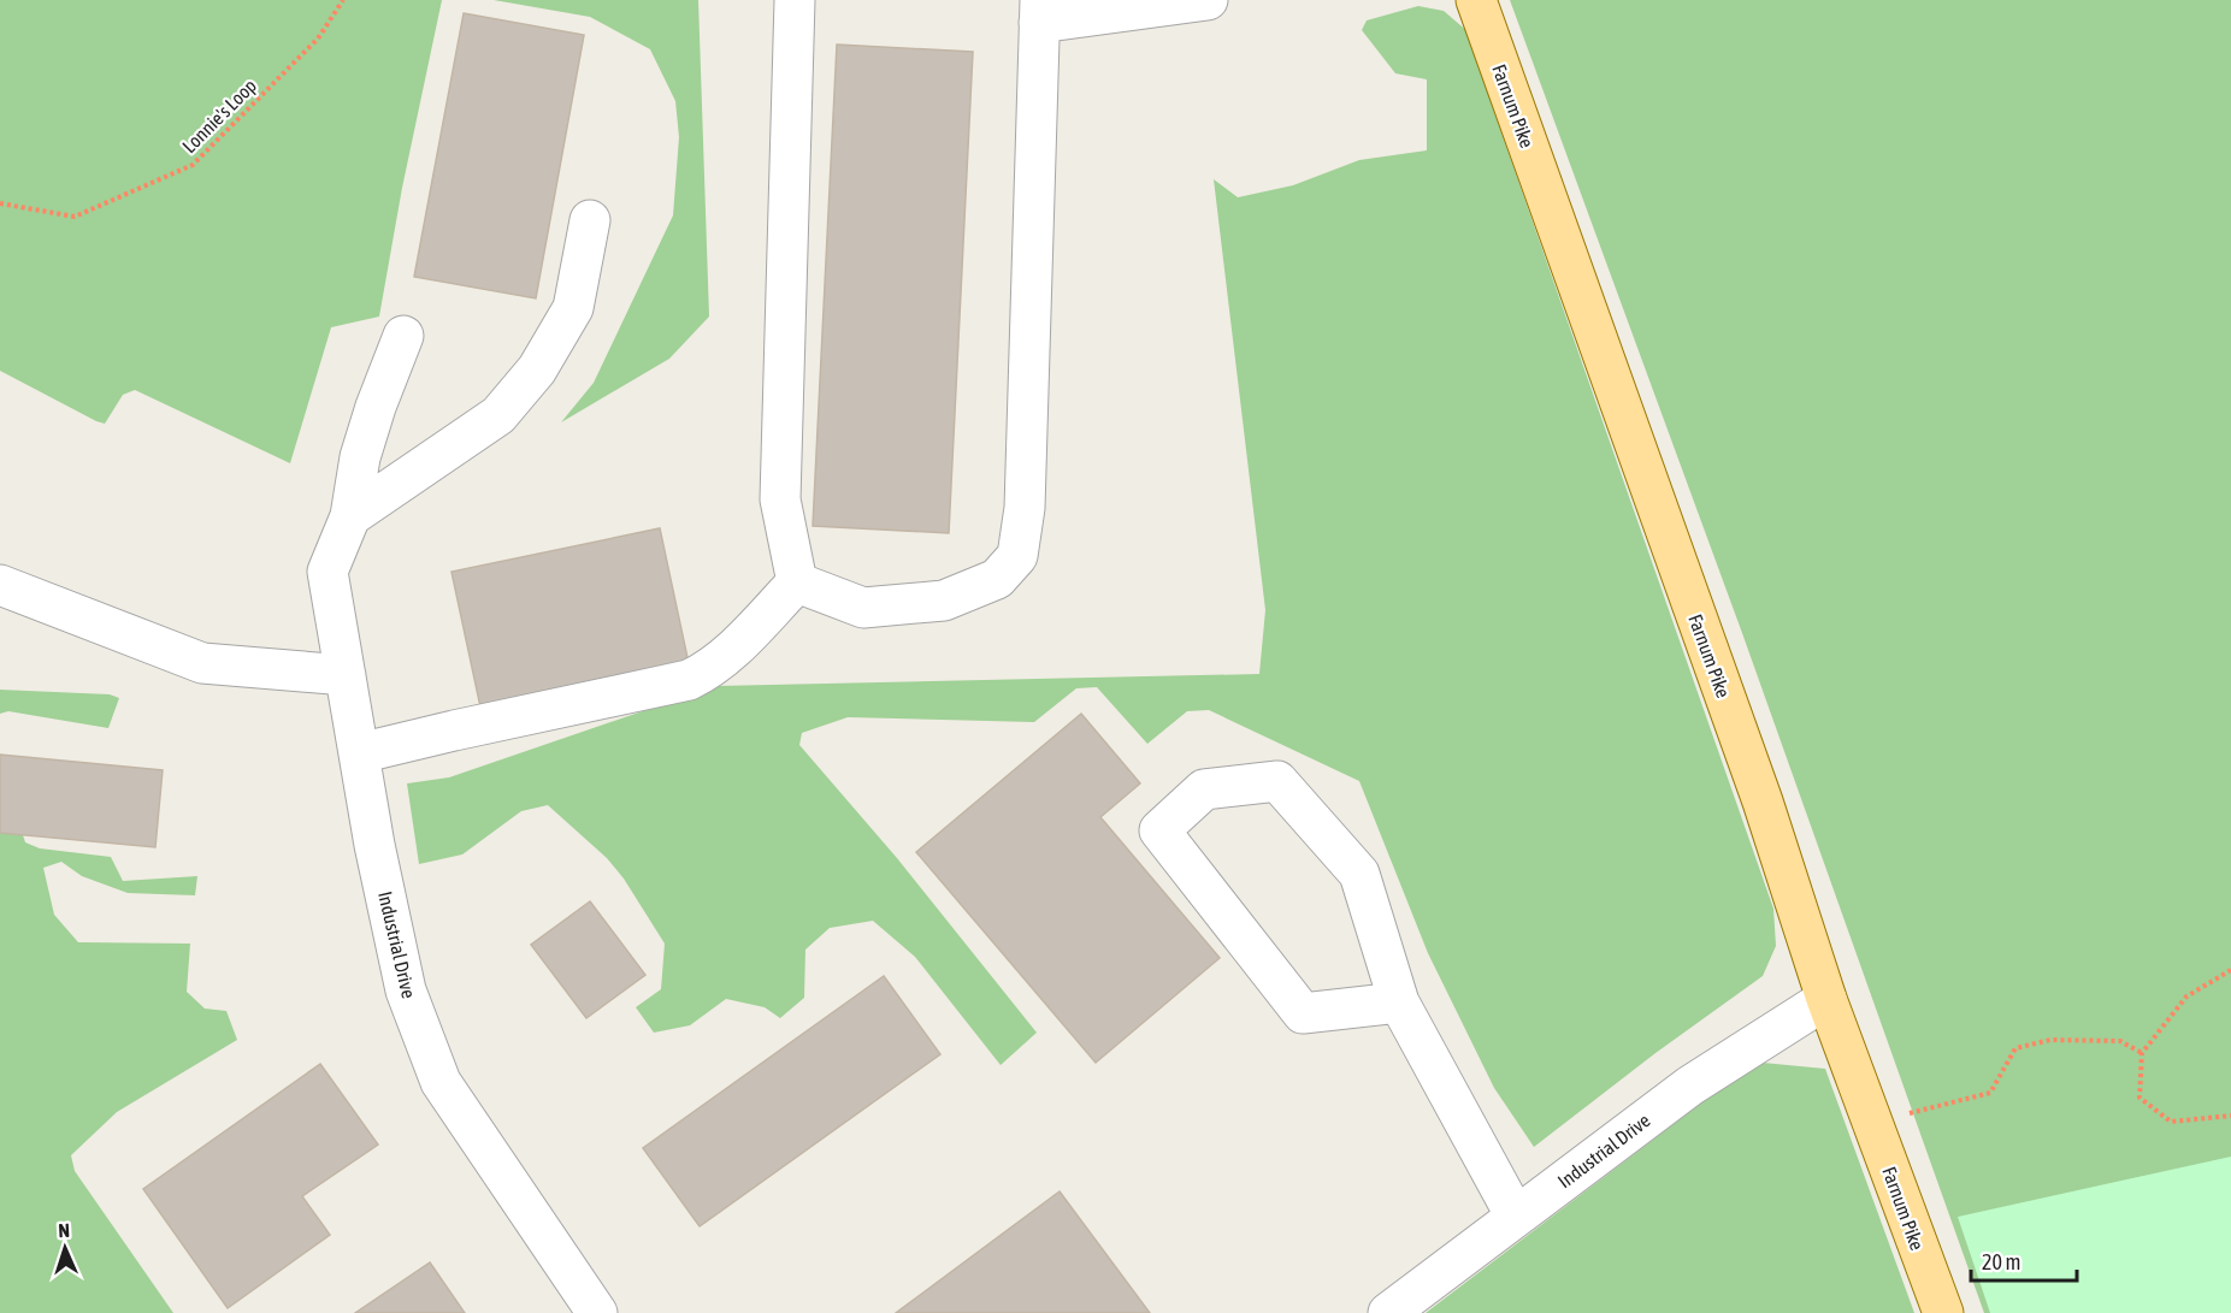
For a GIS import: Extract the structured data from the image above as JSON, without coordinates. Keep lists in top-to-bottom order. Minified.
{"streets":{"main road":["Farnum Pike"],"street":["Industrial Drive"],"path":["Lonnie's Loop"]},"crossings":[["Farnum Pike","Industrial Drive"]],"scale_bar":"20 m","north":"top"}
